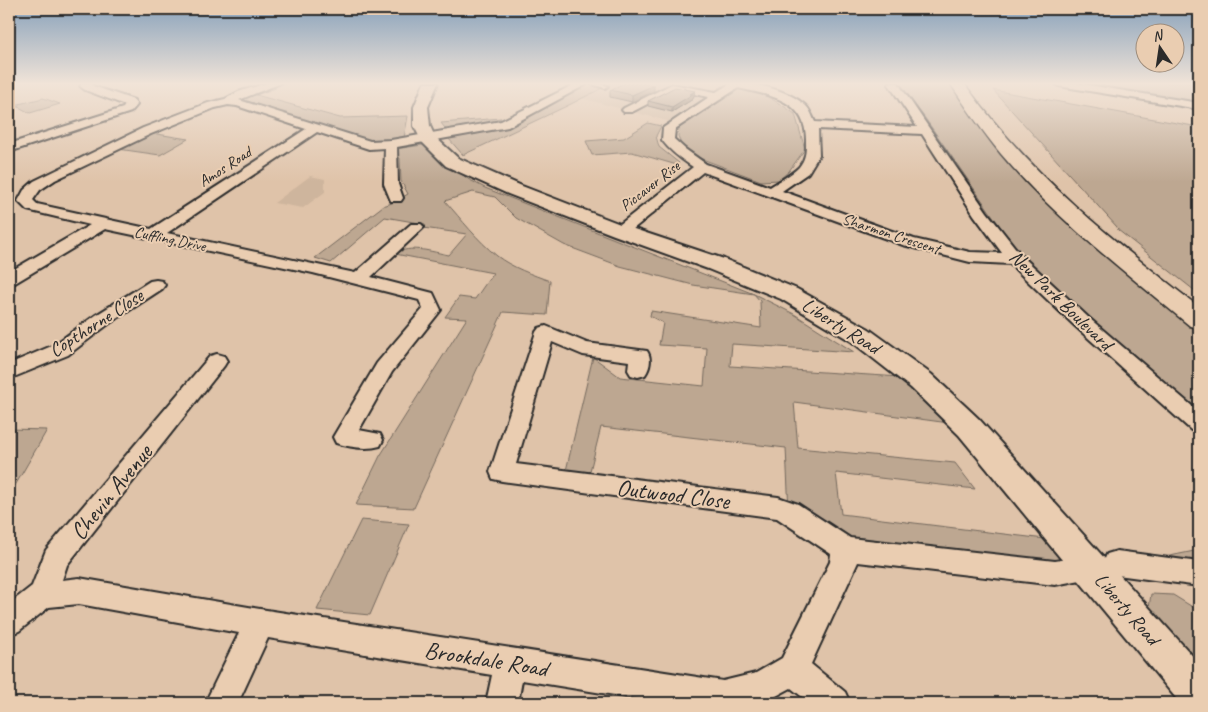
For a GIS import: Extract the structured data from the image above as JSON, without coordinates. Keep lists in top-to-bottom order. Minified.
{"streets":{"street":["Amos Road","Piccaver Rise","Sharmon Crescent","Cuffling Drive","New Park Boulevard","Copthorne Close","Liberty Road","Chevin Avenue","Outwood Close","Brookdale Road"]},"crossings":[["Amos Road","Cuffling Drive"],["Piccaver Rise","Sharmon Crescent"],["Piccaver Rise","Liberty Road"],["Sharmon Crescent","New Park Boulevard"],["Liberty Road","Outwood Close"],["Chevin Avenue","Brookdale Road"]],"north":"top"}
